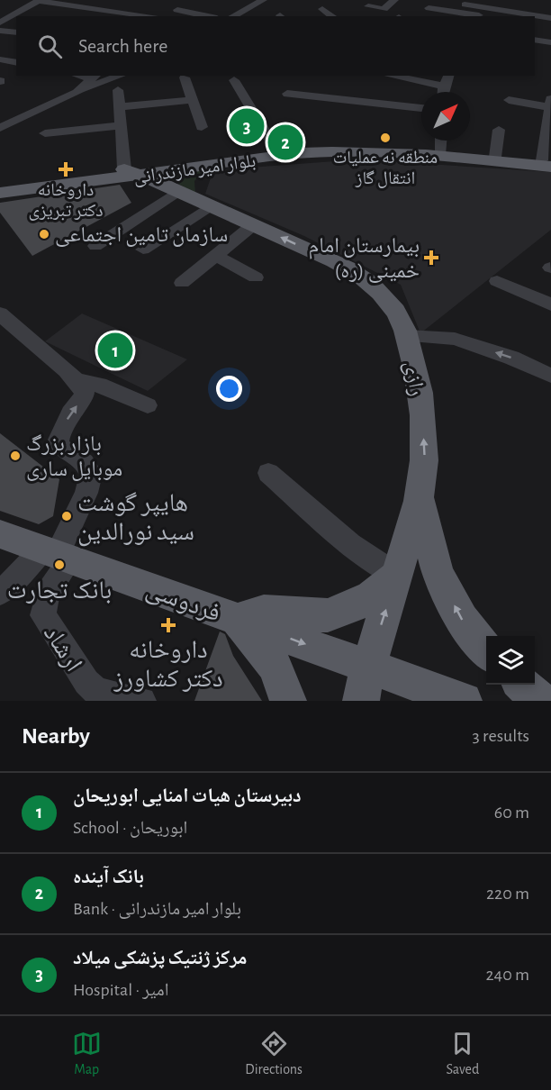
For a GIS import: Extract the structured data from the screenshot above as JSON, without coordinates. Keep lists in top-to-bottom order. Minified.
{"streets":{"main road":["بلوار امیر مازندرانی","رازی","فردوسی"],"street":["ارشاد"]},"crossings":[["بلوار امیر مازندرانی","رازی"],["رازی","فردوسی"],["فردوسی","ارشاد"]],"one_way":["رازی"],"places":{"other":["منطقه نه عملیات انتقال گاز","سازمان تامین اجتماعی","بازار بزرگ موبایل ساری","هایپر گوشت سید نورالدین","بانک تجارت"],"health":["داروخانه دکتر تبریزی","بیمارستان امام خمینی (ره)","داروخانه دکتر کشاورز"]},"north":"top right","page":{"search":"Search here","pins":["3","2","1"],"heading":["Nearby","3 results"],"list":[{"mark":"1","name":"دبیرستان هیات امنایی ابوریحان","note":"School · ابوریحان","value":"60 m"},{"mark":"2","name":"بانک آینده","note":"Bank · بلوار امیر مازندرانی","value":"220 m"},{"mark":"3","name":"مرکز ژنتیک پزشکی میلاد","note":"Hospital · امیر","value":"240 m"}],"nav":["Map","Directions","Saved"]}}
